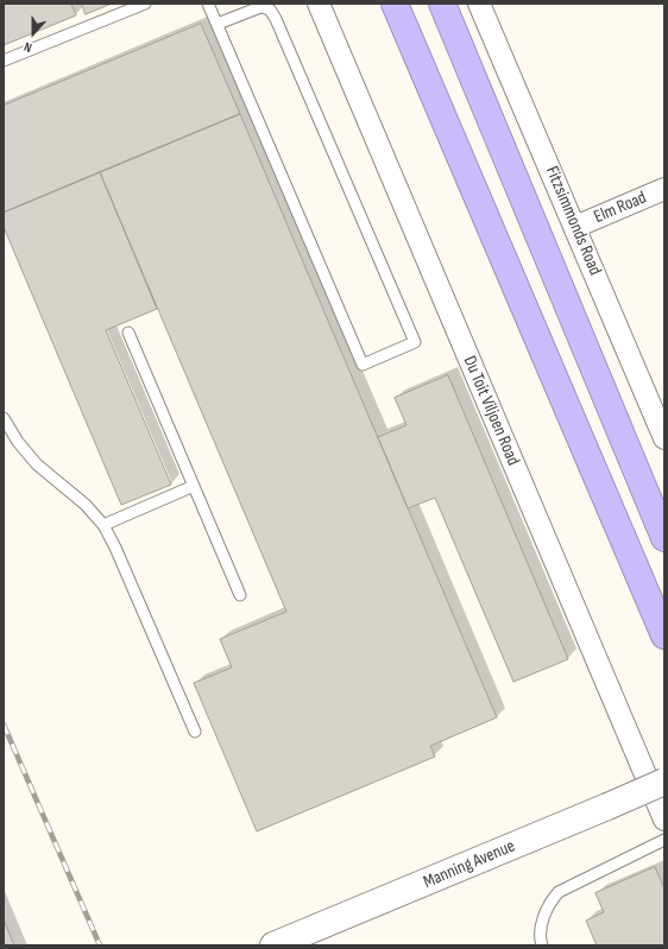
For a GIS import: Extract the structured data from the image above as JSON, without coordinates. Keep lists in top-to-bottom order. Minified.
{"streets":{"street":["Elm Road","Fitzsimmonds Road","Du Toit Viljoen Road","Manning Avenue"]},"crossings":[["Elm Road","Fitzsimmonds Road"]],"north":"bottom"}
